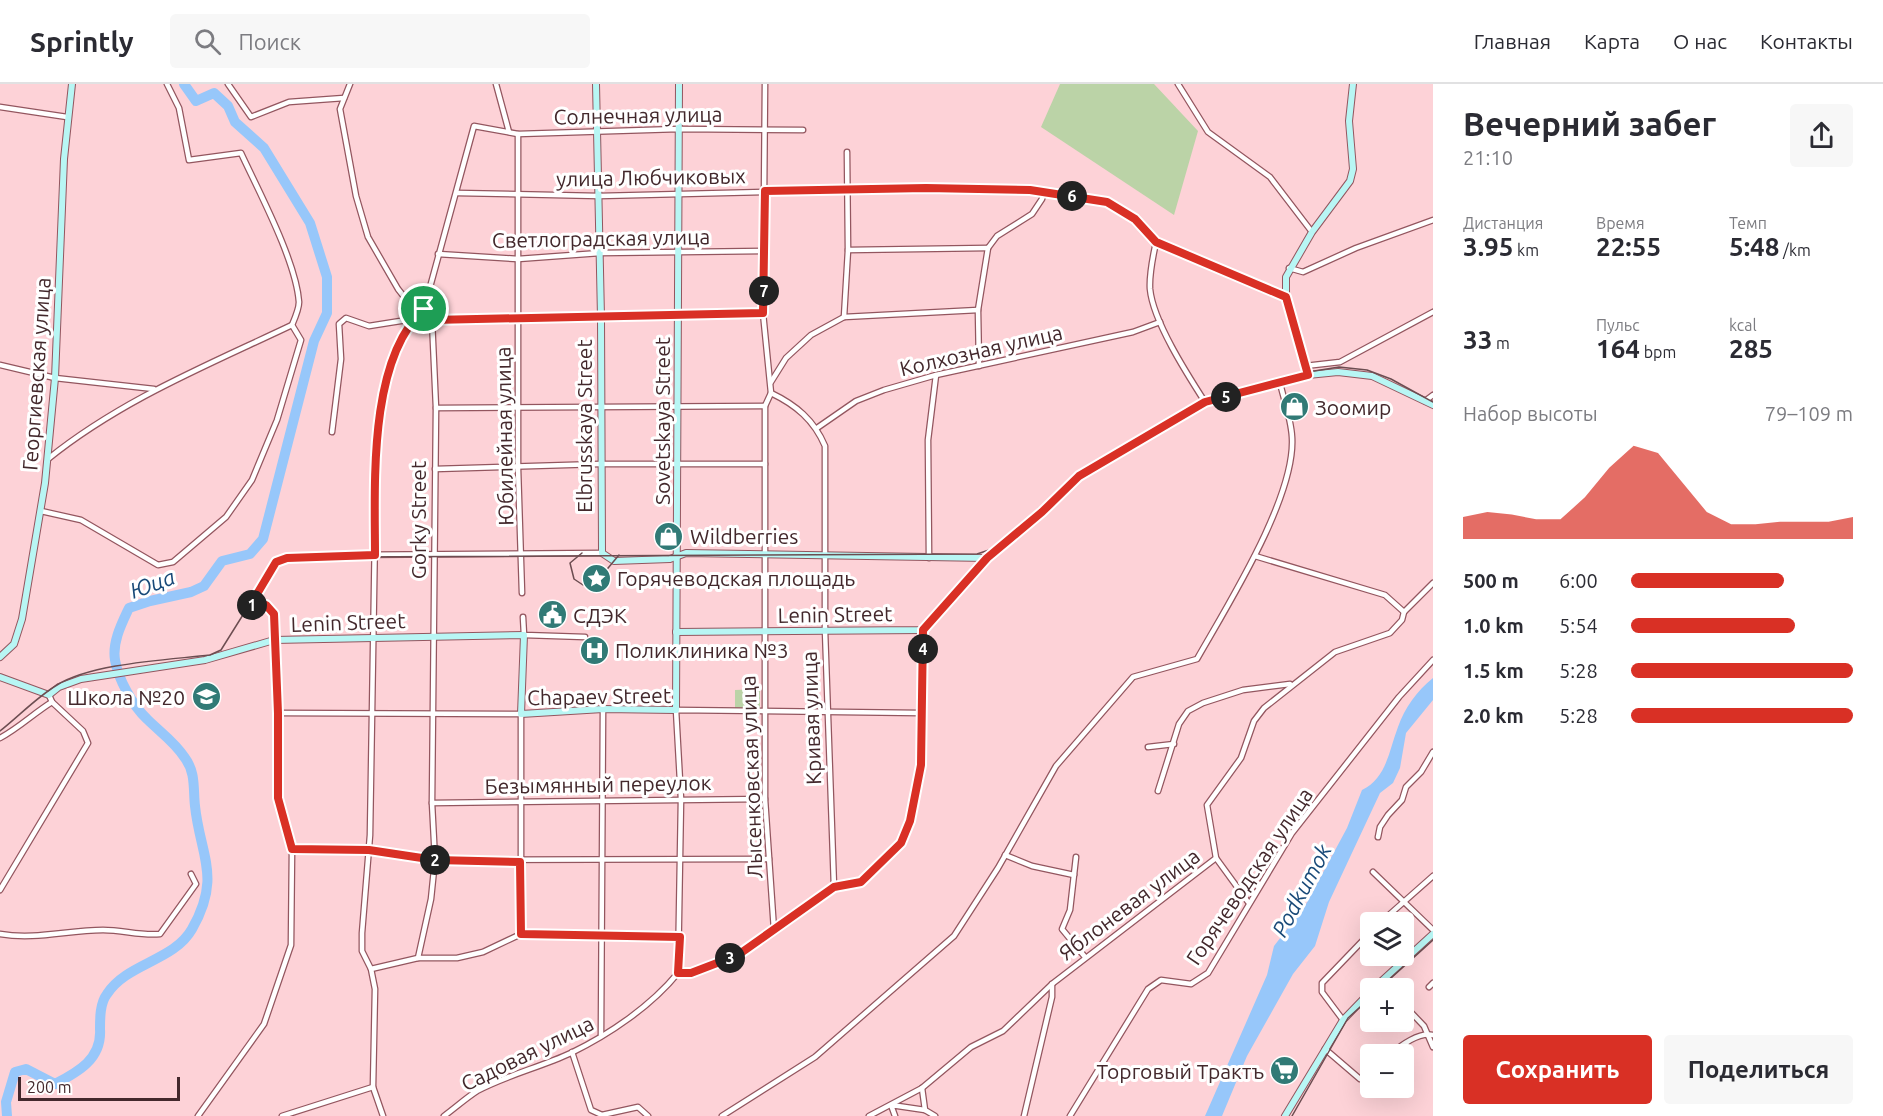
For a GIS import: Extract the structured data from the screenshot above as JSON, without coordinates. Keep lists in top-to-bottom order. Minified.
{"streets":{"main road":["Георгиевская улица","Sovetskaya Street","Elbrusskaya Street","Lenin Street","Chapaev Street"],"street":["Солнечная улица","улица Любчиковых","Светлоградская улица","Колхозная улица","Юбилейная улица","Gorky Street","Кривая улица","Лысенковская улица","Безымянный переулок","Горячеводская улица","Яблоневая улица","Садовая улица"]},"crossings":[["Солнечная улица","улица Любчиковых"],["Солнечная улица","Sovetskaya Street"],["Солнечная улица","Elbrusskaya Street"],["Солнечная улица","Юбилейная улица"],["Солнечная улица","Лысенковская улица"],["улица Любчиковых","Sovetskaya Street"],["улица Любчиковых","Elbrusskaya Street"],["улица Любчиковых","Юбилейная улица"],["улица Любчиковых","Лысенковская улица"],["Светлоградская улица","Sovetskaya Street"],["Светлоградская улица","Elbrusskaya Street"],["Светлоградская улица","Юбилейная улица"],["Светлоградская улица","Лысенковская улица"],["Колхозная улица","Кривая улица"],["Sovetskaya Street","Lenin Street"],["Sovetskaya Street","Chapaev Street"],["Sovetskaya Street","Безымянный переулок"],["Sovetskaya Street","Садовая улица"],["Gorky Street","Lenin Street"],["Gorky Street","Chapaev Street"],["Gorky Street","Безымянный переулок"],["Lenin Street","Кривая улица"],["Lenin Street","Лысенковская улица"],["Chapaev Street","Кривая улица"],["Chapaev Street","Лысенковская улица"],["Кривая улица","Лысенковская улица"],["Лысенковская улица","Безымянный переулок"]],"water":["Юца","Podkumok"],"places":{"shop":["Зоомир","Wildberries"],"place":["Горячеводская площадь"],"public building":["СДЭК"],"hospital":["Поликлиника №3"],"school or university":["Школа №20"],"supermarket":["Торговый Трактъ"]},"scale_bar":"200 m","page":{"header":"Sprintly","search":"Поиск","nav":["Главная","Карта","О нас","Контакты"],"heading":["Вечерний забег","21:10"],"pins":["6","7","5","1","4","2","3"],"stats":[["Дистанция","3.95 km"],["Время","22:55"],["Темп","5:48 /km"],["33 m"],["Пульс","164 bpm"],["kcal","285"]],"chart":["Набор высоты","79–109 m"],"list":[{"name":"500 m","note":"6:00"},{"name":"1.0 km","note":"5:54"},{"name":"1.5 km","note":"5:28"},{"name":"2.0 km","note":"5:28"}],"map_buttons":["+","−"],"buttons":["Сохранить","Поделиться"],"scale":"200 m"}}
